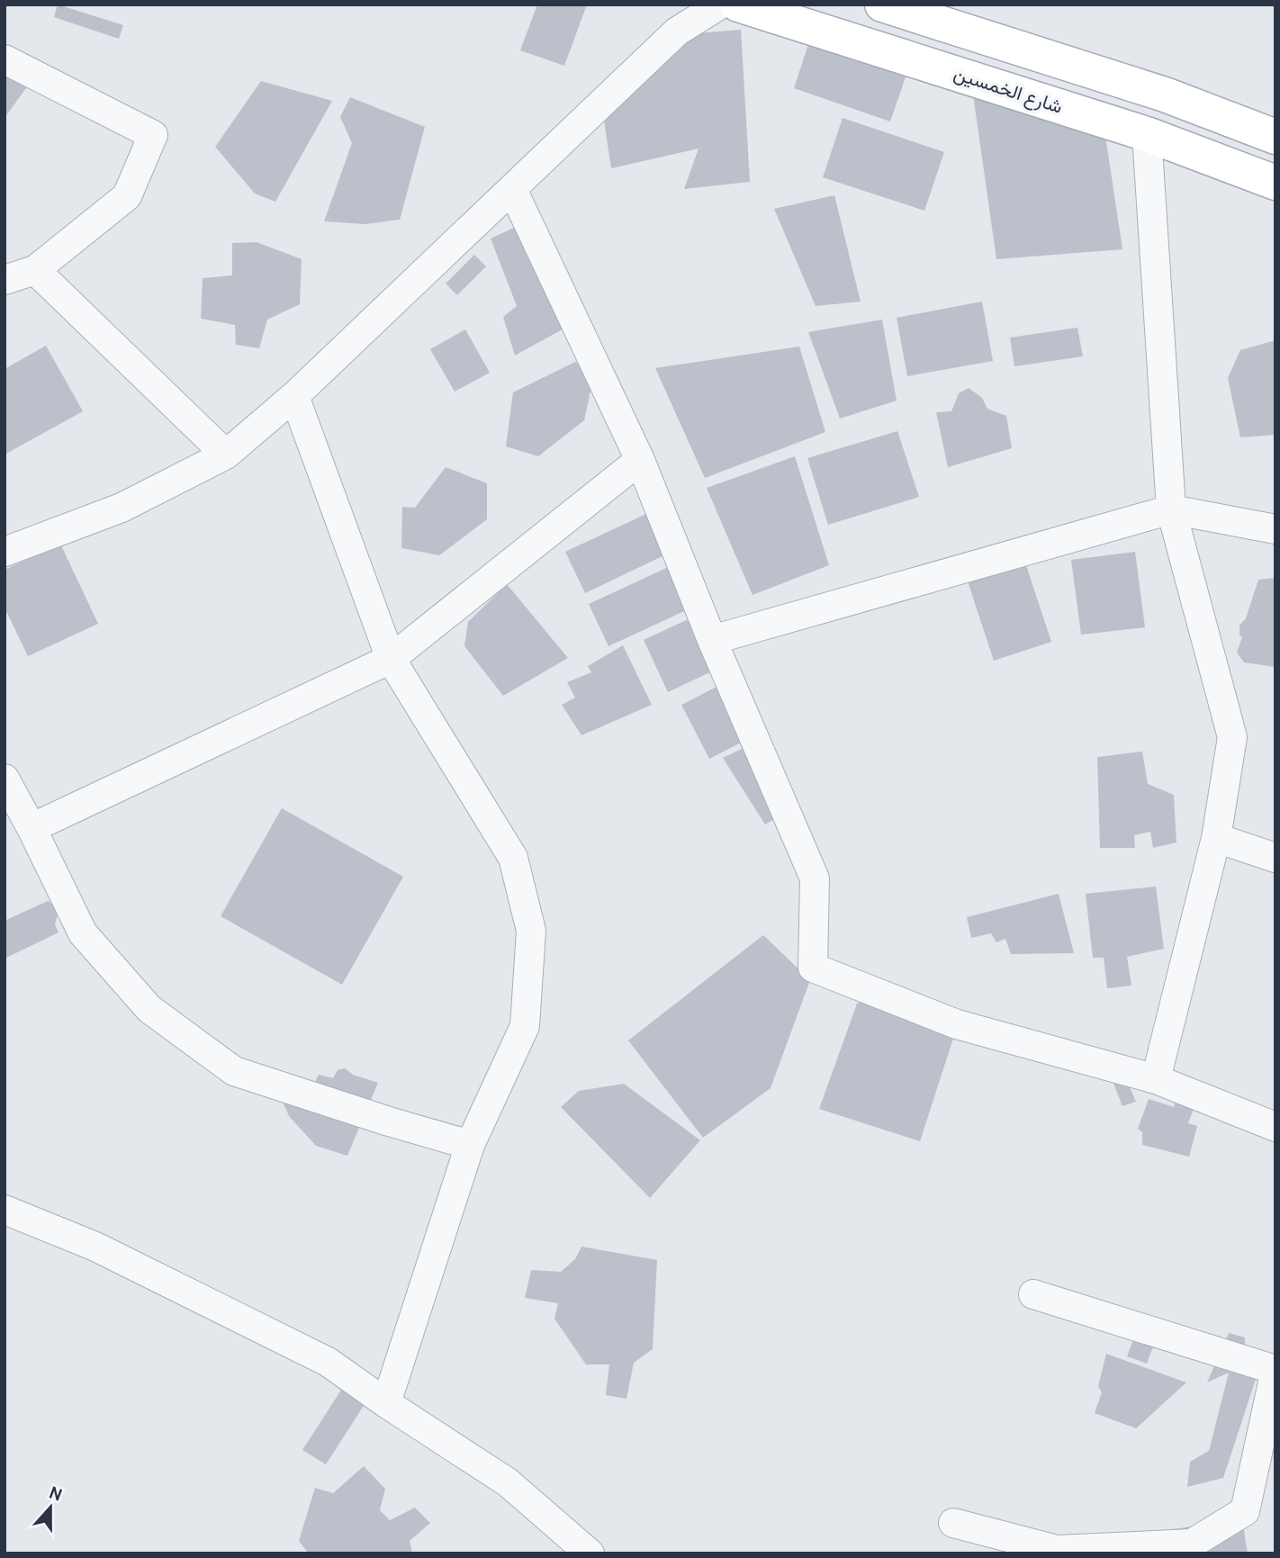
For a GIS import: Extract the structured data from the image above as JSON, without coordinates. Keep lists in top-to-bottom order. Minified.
{"streets":{"main road":["شارع الخمسين"]},"north":"top"}
